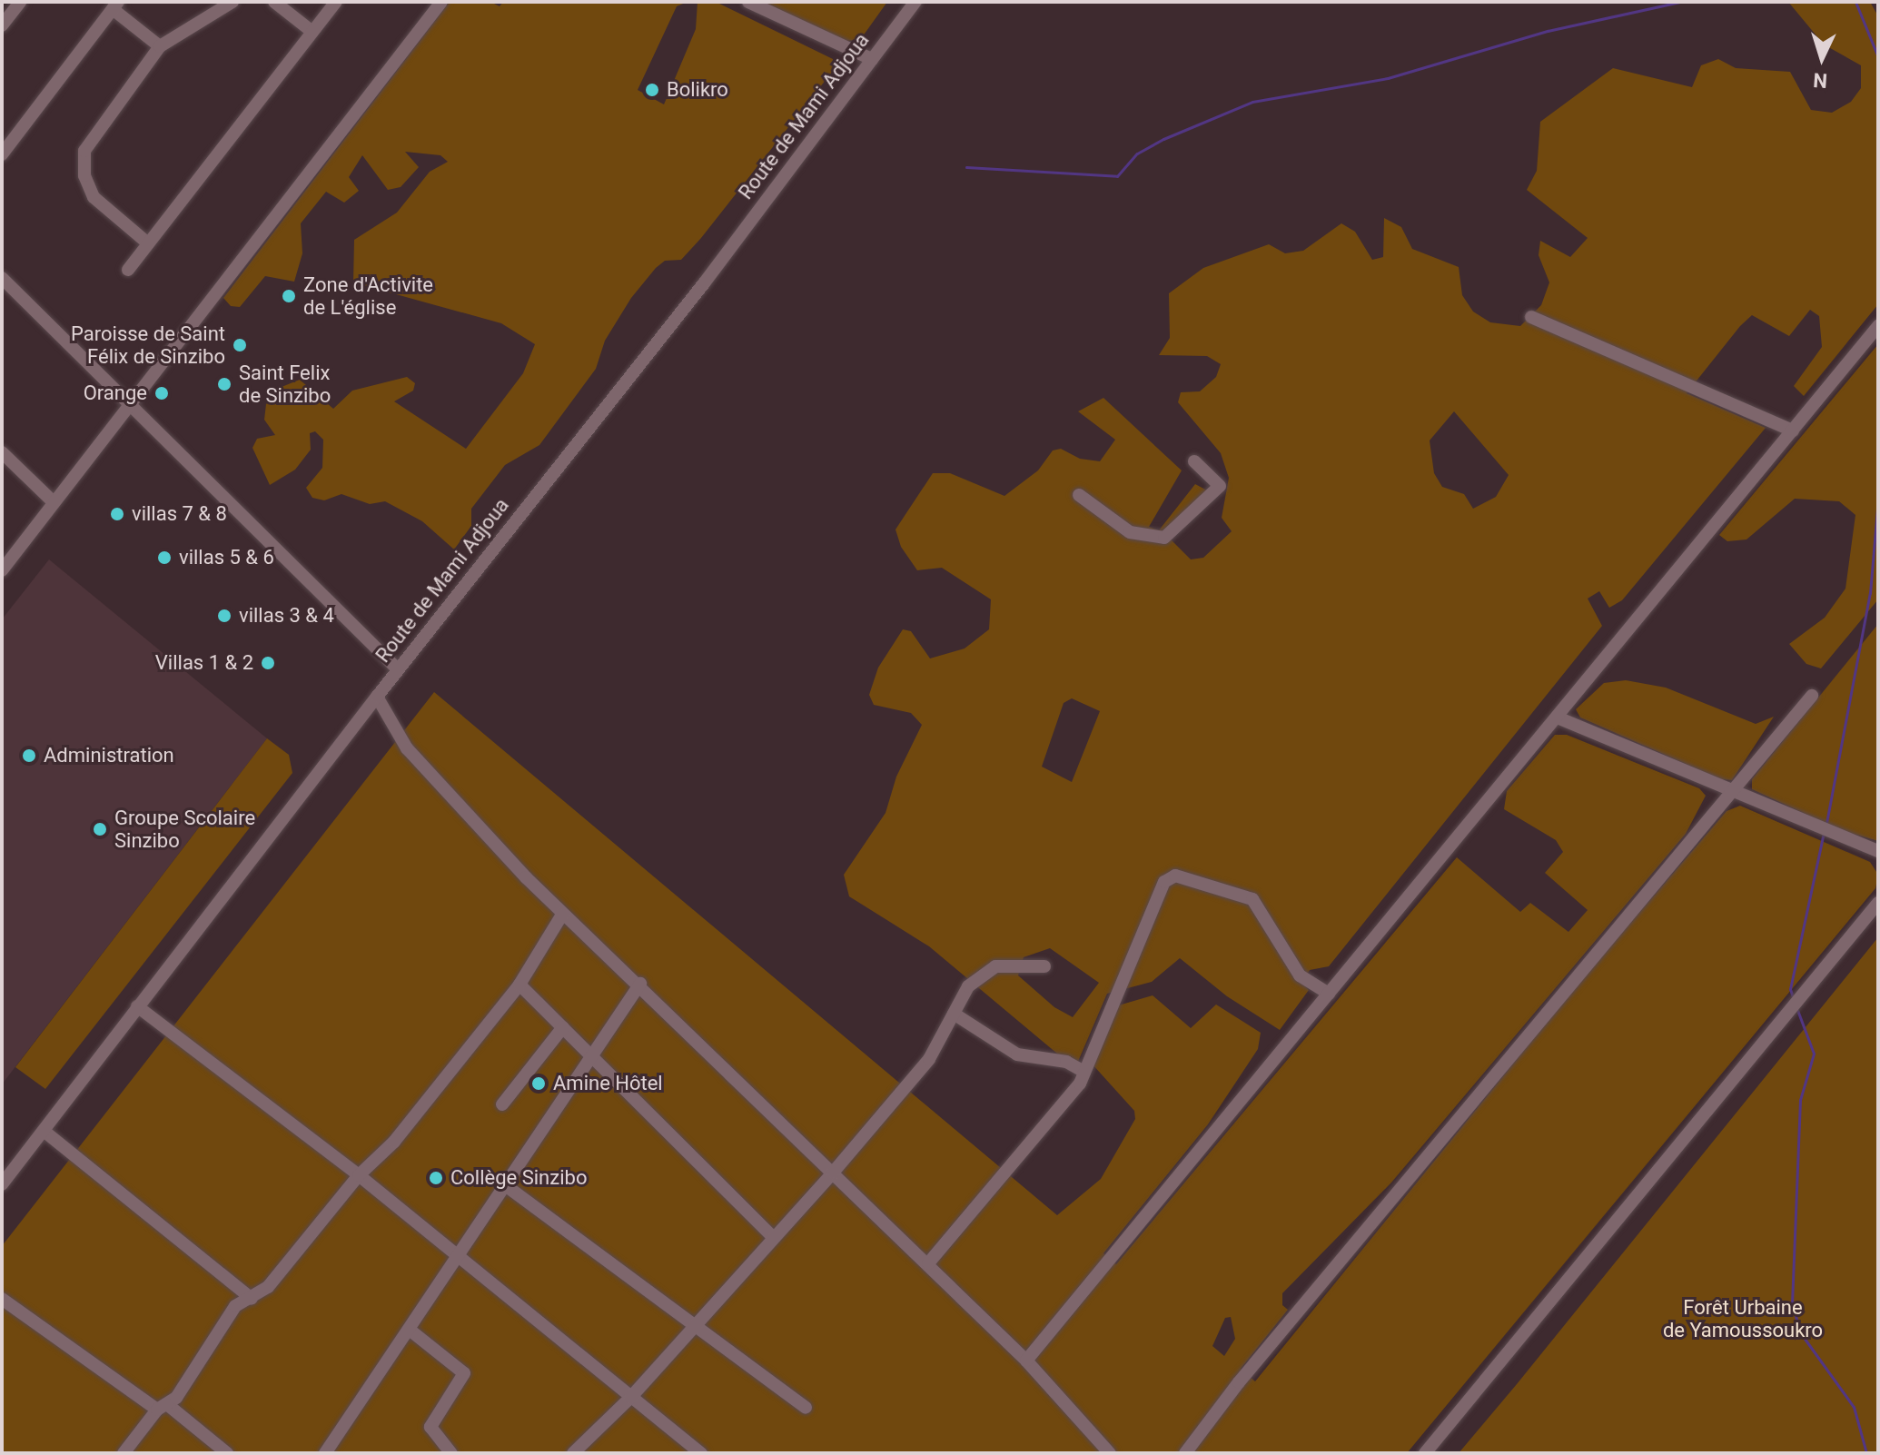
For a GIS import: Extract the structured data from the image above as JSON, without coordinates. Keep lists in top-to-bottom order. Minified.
{"streets":{"street":["Route de Mami Adjoua"]},"parks":["Forêt Urbaine de Yamoussoukro"],"places":["Bolikro","Zone d'Activite de L'église","Paroisse de Saint Félix de Sinzibo","Saint Felix de Sinzibo","Orange","villas 7 & 8","villas 5 & 6","villas 3 & 4","Villas 1 & 2","Administration","Groupe Scolaire Sinzibo","Amine Hôtel","Collège Sinzibo"],"north":"bottom"}
